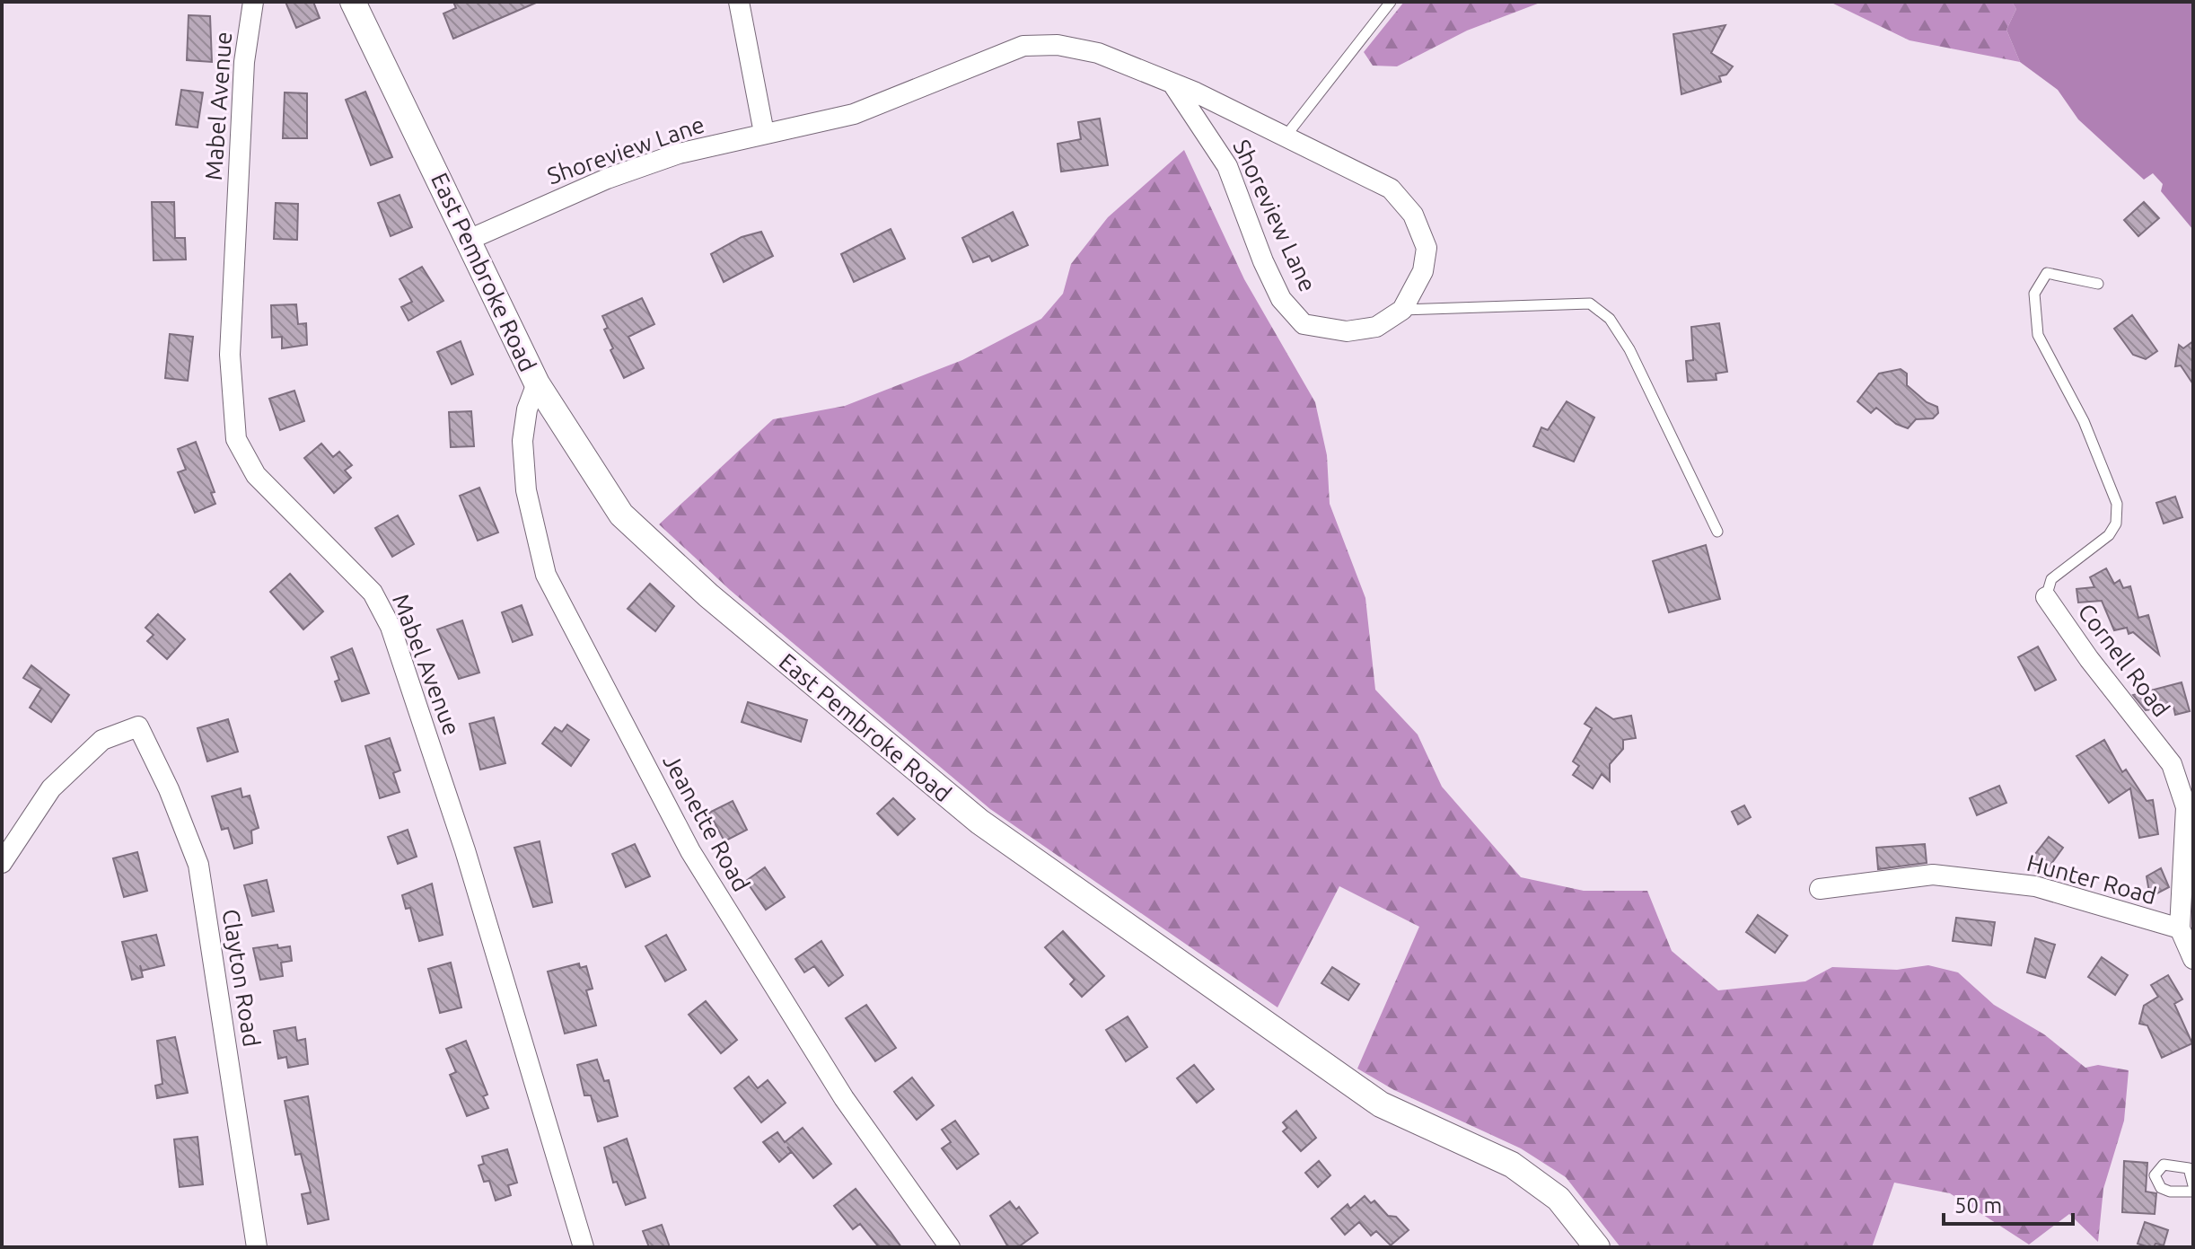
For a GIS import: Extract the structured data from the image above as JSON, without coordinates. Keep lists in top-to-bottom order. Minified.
{"streets":{"street":["Mabel Avenue","Shoreview Lane","East Pembroke Road","Cornell Road","Jeanette Road","Hunter Road","Clayton Road"]},"crossings":[["Shoreview Lane","East Pembroke Road"],["East Pembroke Road","Jeanette Road"],["Cornell Road","Hunter Road"]],"scale_bar":"50 m"}
